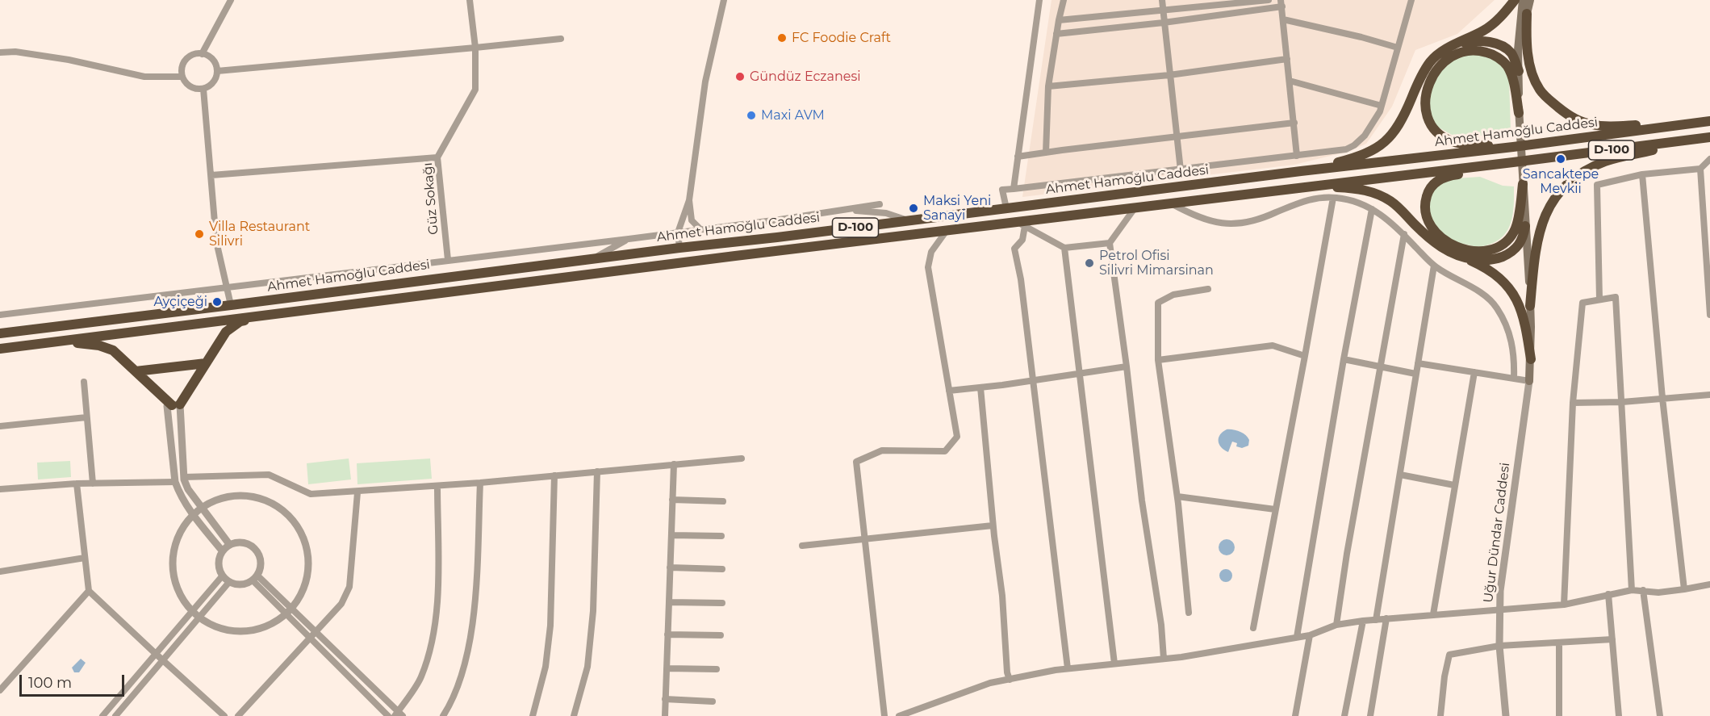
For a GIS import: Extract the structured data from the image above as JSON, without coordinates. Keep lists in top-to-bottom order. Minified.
{"streets":{"highway":["Ahmet Hamoğlu Caddesi","D-100"],"street":["Güz Sokağı","Uğur Dündar Caddesi"]},"places":["FC Foodie Craft","Gündüz Eczanesi","Maxi AVM","Sancaktepe Mevkii","Maksi Yeni Sanayi","Villa Restaurant Silivri","Petrol Ofisi Silivri Mimarsinan","Ayçiçeği"],"scale_bar":"100 m"}
